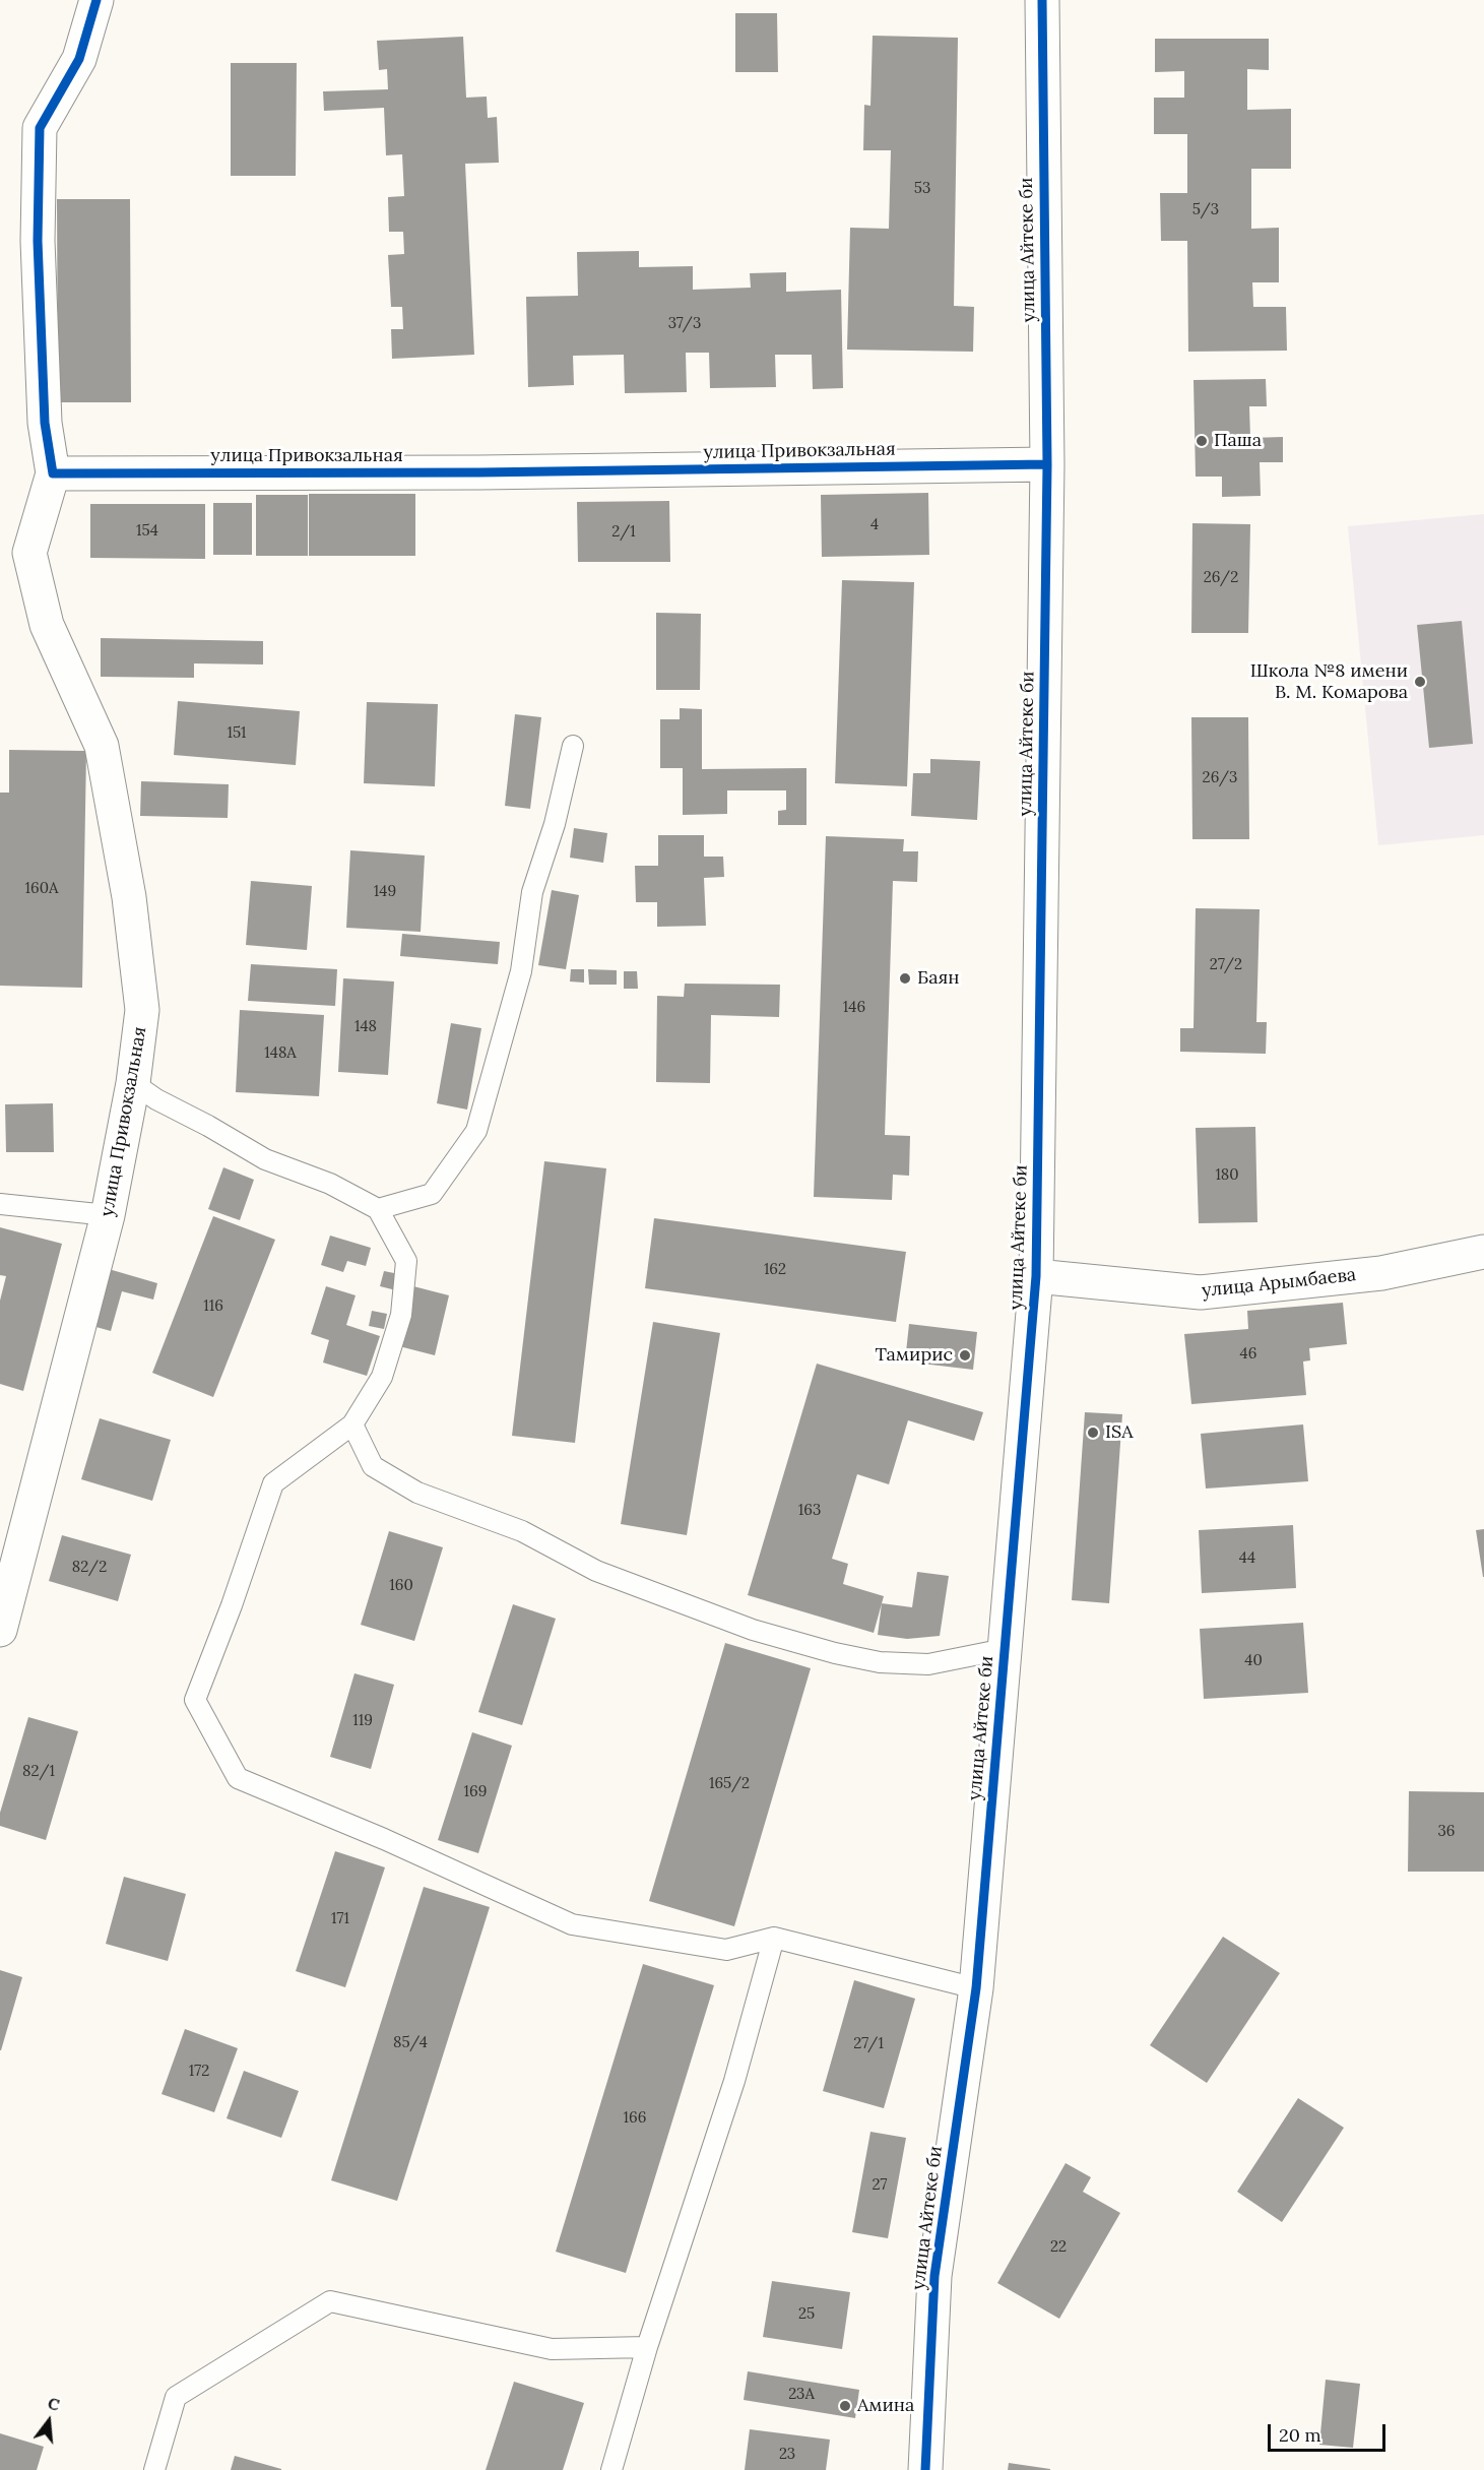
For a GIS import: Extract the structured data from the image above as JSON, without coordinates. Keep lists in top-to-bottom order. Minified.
{"streets":{"street":["улица Айтеке би","улица Привокзальная","улица Арымбаева"]},"crossings":[["улица Айтеке би","улица Привокзальная"],["улица Айтеке би","улица Арымбаева"]],"places":["Паша","Школа №8 имени В. М. Комарова","Баян","Тамирис","ISA","Амина"],"house_numbers":["53","5/3","37/3","4","154","2/1","26/2","151","26/3","160А","149","27/2","146","148","148А","180","162","116","46","163","44","82/2","160","40","119","82/1","165/2","169","36","171","85/4","27/1","172","166","27","22","25","23А","23"],"scale_bar":"20 m","north":"top"}
